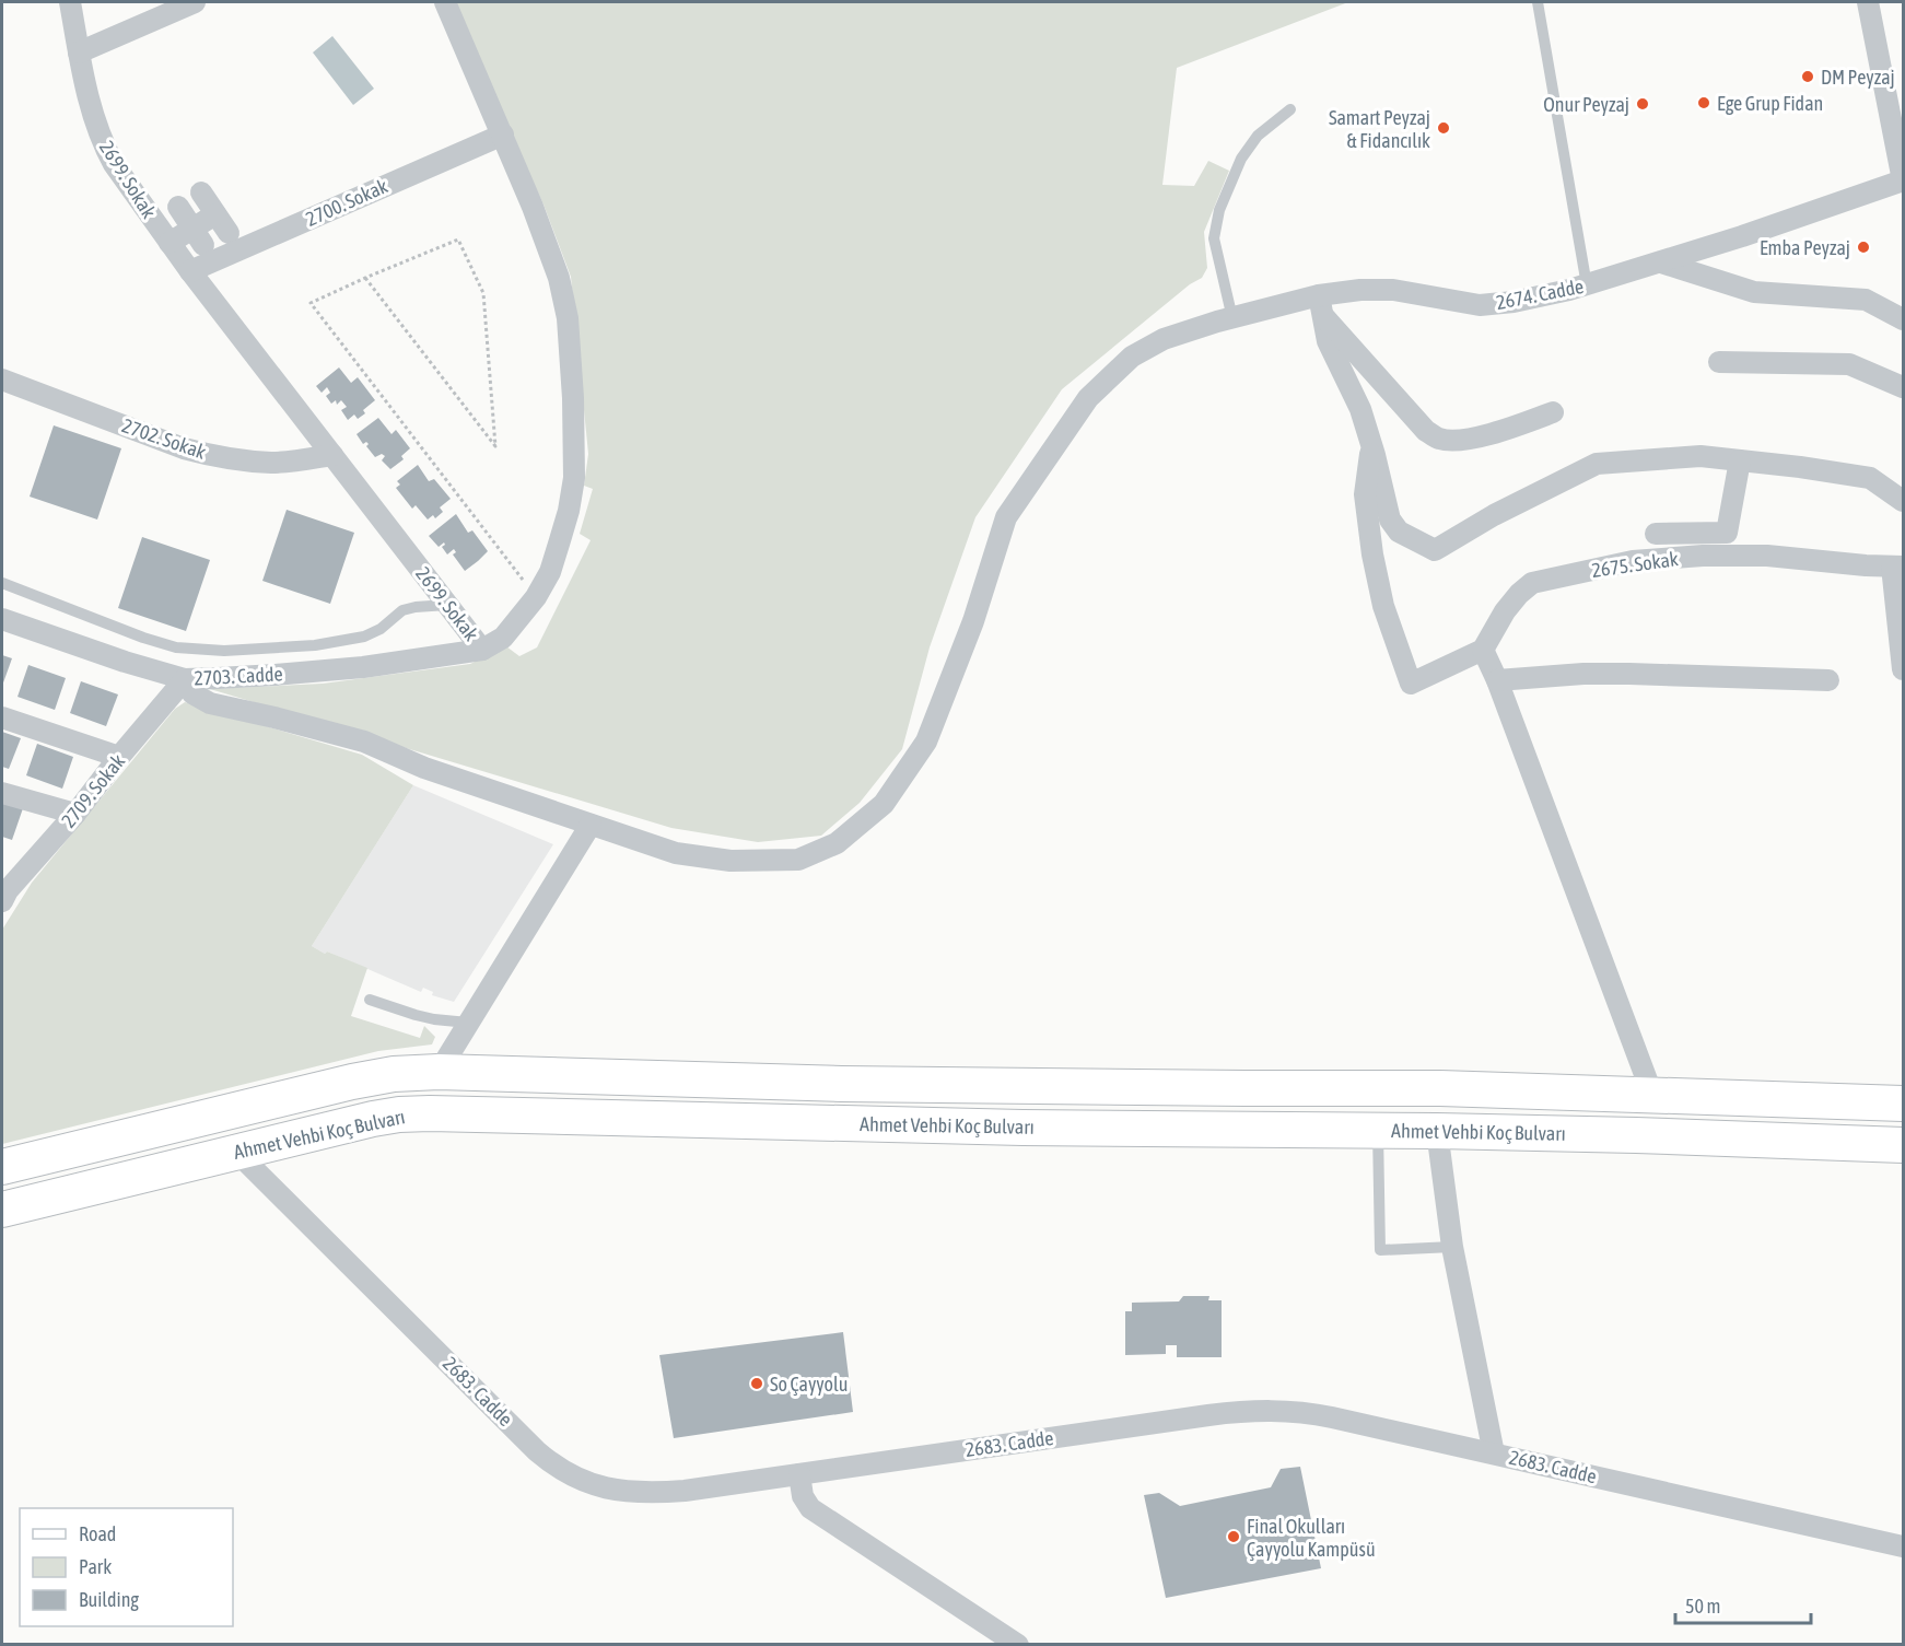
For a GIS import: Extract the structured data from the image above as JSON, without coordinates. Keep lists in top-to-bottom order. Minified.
{"streets":{"main road":["Ahmet Vehbi Koç Bulvarı"],"street":["2699. Sokak","2700. Sokak","2674. Cadde","2702. Sokak","2675. Sokak","2703. Cadde","2709. Sokak","2683. Cadde"]},"crossings":[["2699. Sokak","2700. Sokak"],["2699. Sokak","2702. Sokak"],["2699. Sokak","2703. Cadde"],["2674. Cadde","2703. Cadde"],["2674. Cadde","2709. Sokak"],["2703. Cadde","2709. Sokak"],["Ahmet Vehbi Koç Bulvarı","2683. Cadde"]],"places":["DM Peyzaj","Ege Grup Fidan","Onur Peyzaj","Samart Peyzaj & Fidancılık","Emba Peyzaj","So Çayyolu","Final Okulları Çayyolu Kampüsü"],"legend":["Road","Park","Building"],"scale_bar":"50 m"}
